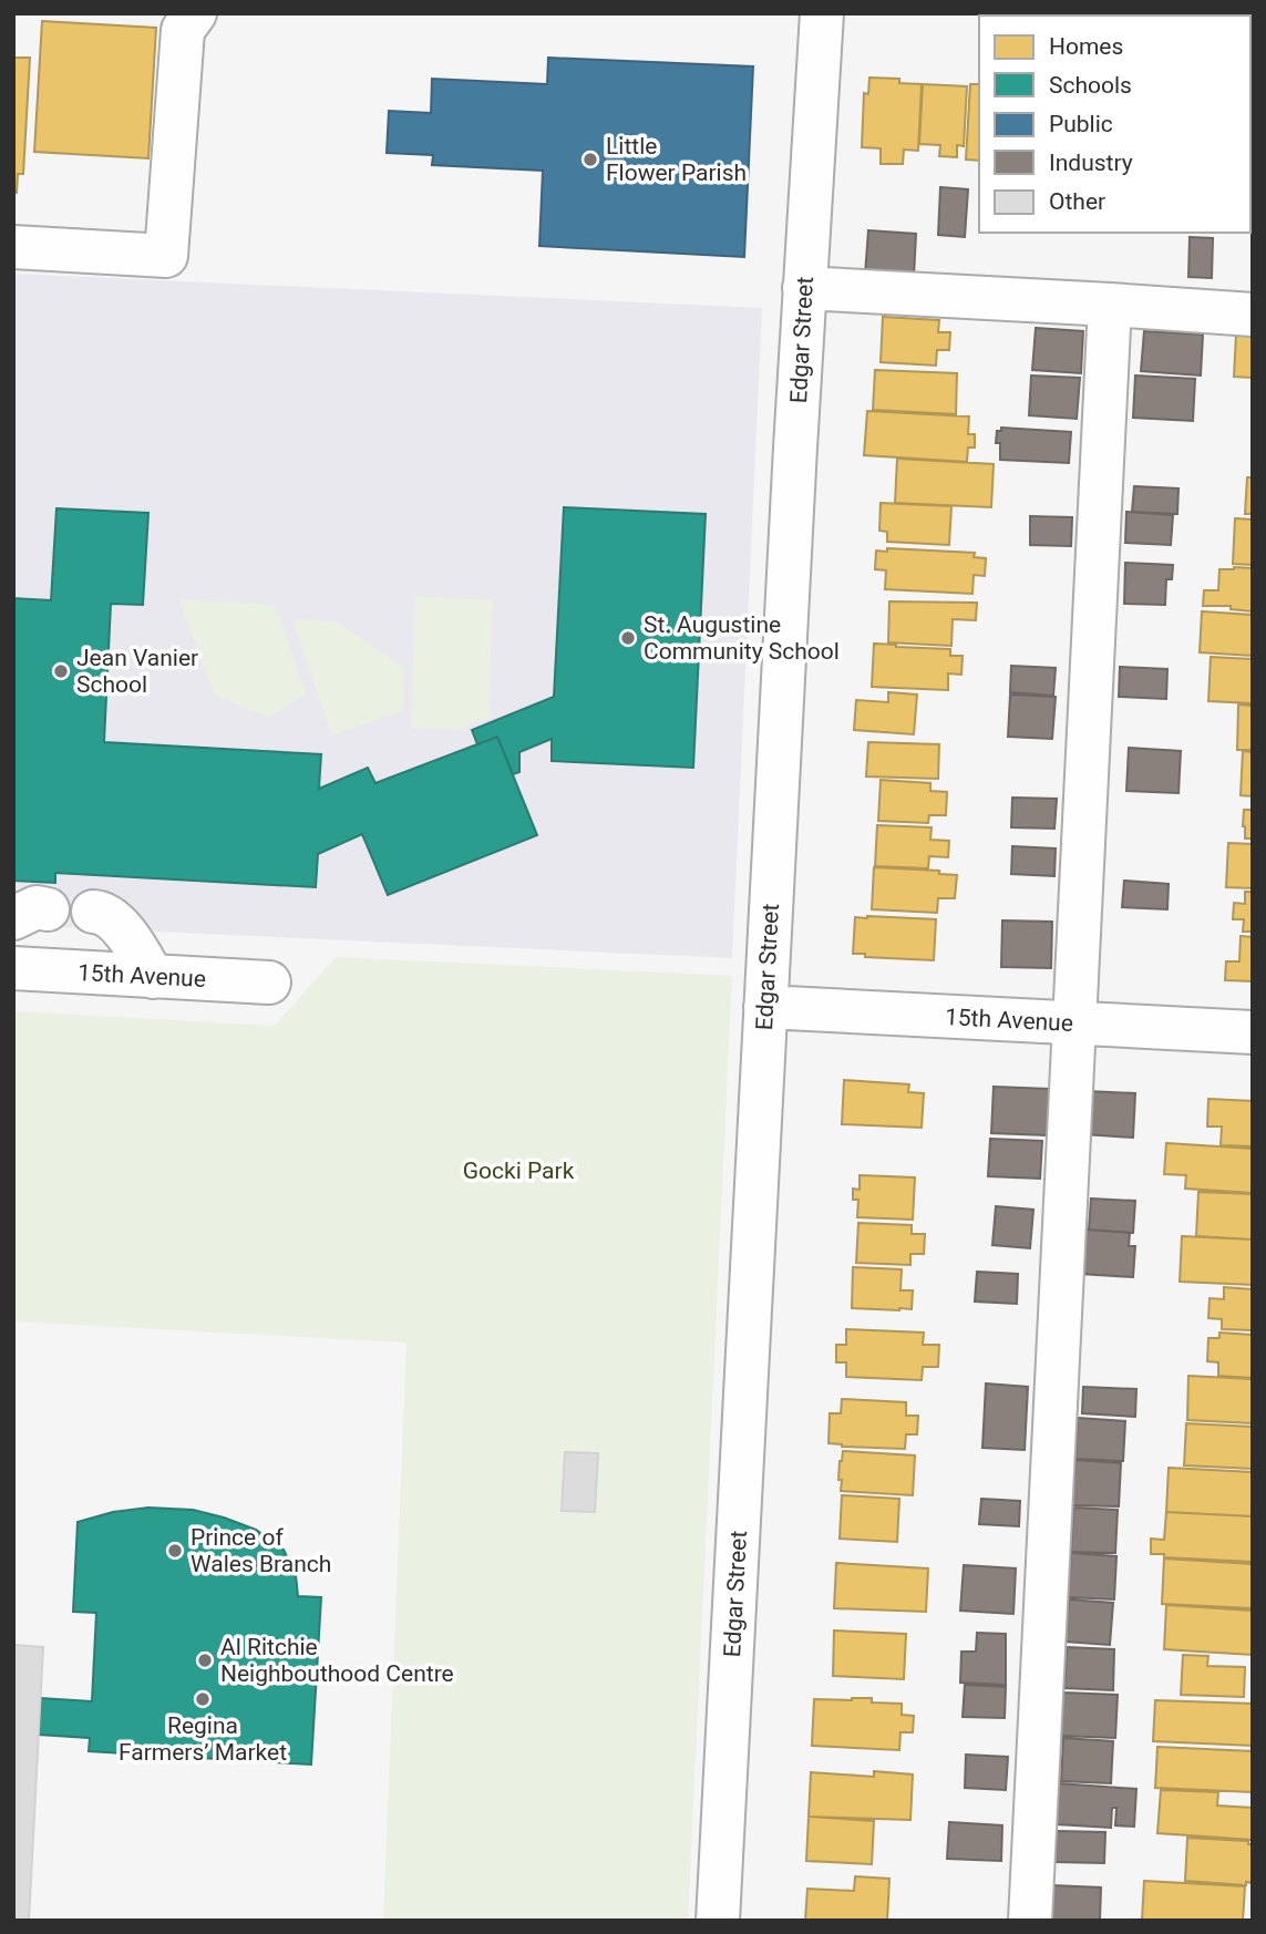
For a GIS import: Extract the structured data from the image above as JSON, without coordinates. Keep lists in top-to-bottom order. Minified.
{"streets":{"street":["Edgar Street","15th Avenue"]},"crossings":[["Edgar Street","15th Avenue"]],"parks":["Gocki Park"],"places":["Little Flower Parish","St. Augustine Community School","Jean Vanier School","Prince of Wales Branch","Al Ritchie Neighbouthood Centre","Regina Farmers’ Market"],"legend":["Homes","Schools","Public","Industry","Other"]}
